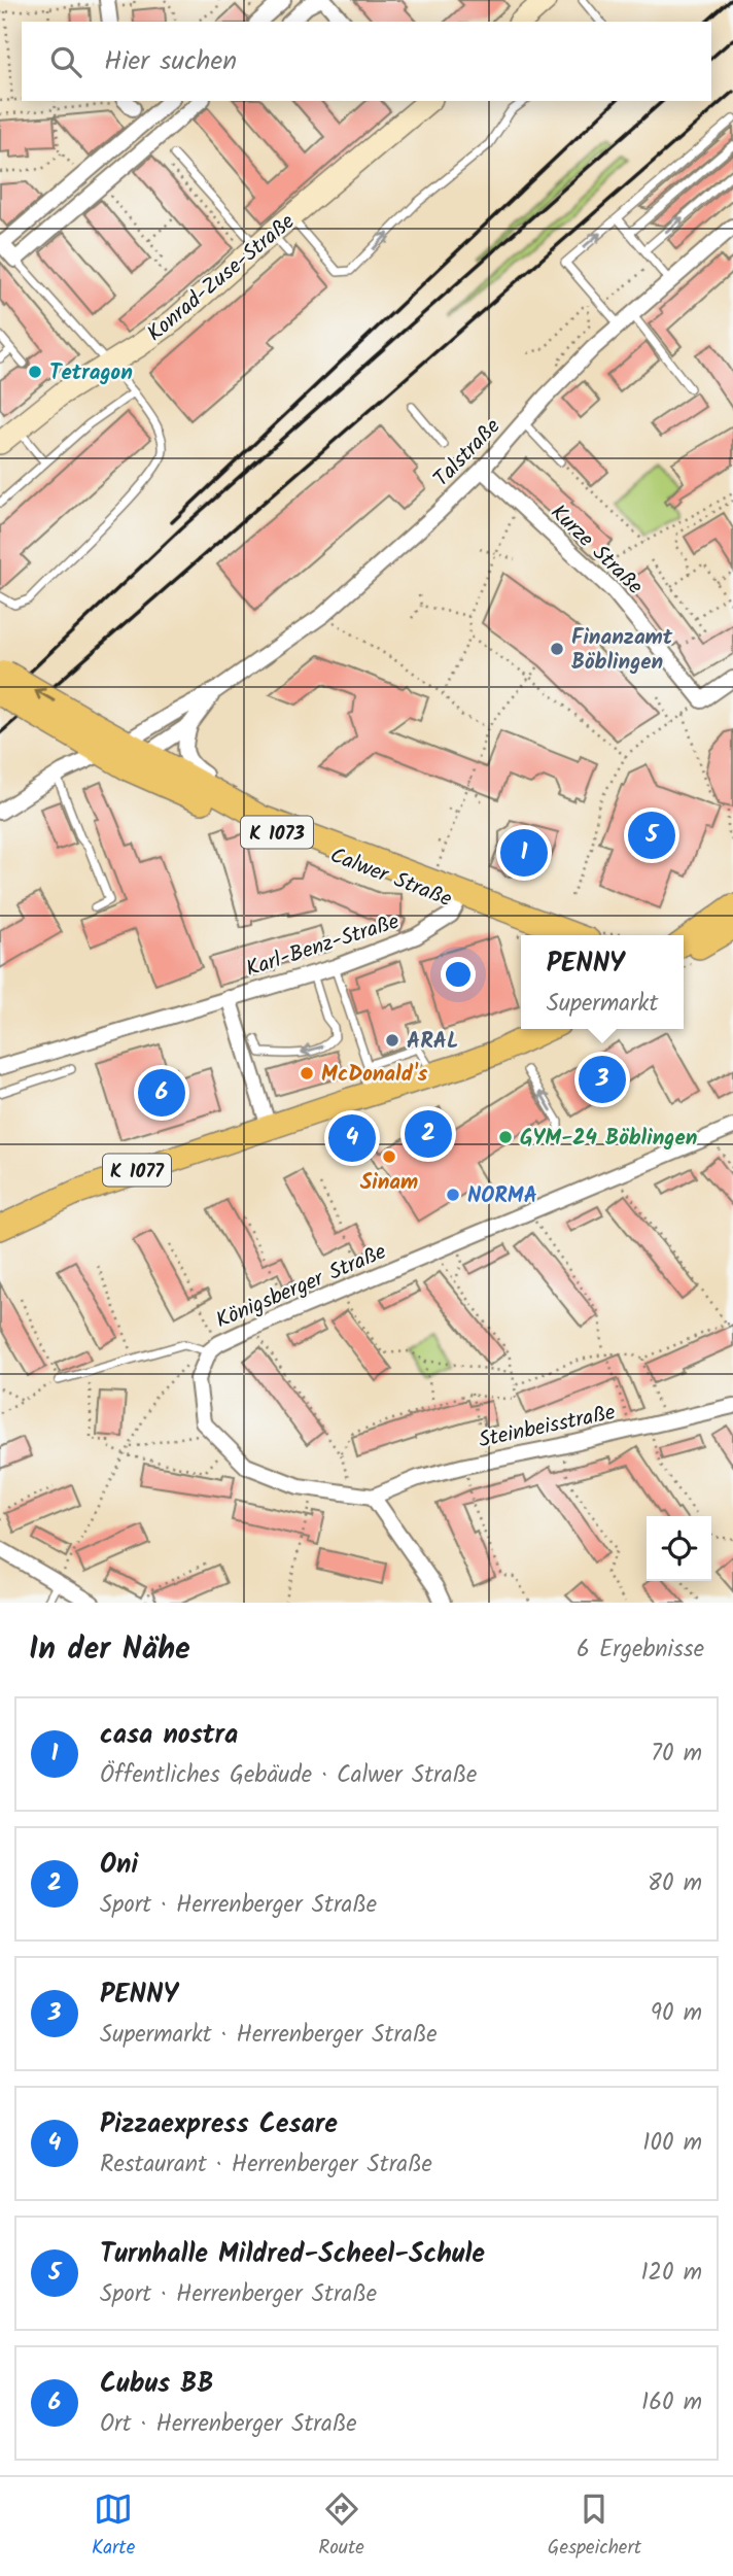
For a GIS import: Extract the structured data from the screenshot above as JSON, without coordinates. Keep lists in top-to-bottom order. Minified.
{"streets":{"main road":["K 1073","Calwer Straße","K 1077"],"street":["Konrad-Zuse-Straße","Talstraße","Kurze Straße","Karl-Benz-Straße","Königsberger Straße","Steinbeisstraße"]},"crossings":[["Talstraße","Kurze Straße"],["Talstraße","Calwer Straße"],["Calwer Straße","Karl-Benz-Straße"],["Karl-Benz-Straße","K 1077"],["Königsberger Straße","Steinbeisstraße"]],"places":["Tetragon","Finanzamt Böblingen","ARAL","McDonald's","GYM-24 Böblingen","Sinam","NORMA"],"page":{"search":"Hier suchen","pins":["5","1","3","6","2","4"],"popup":["PENNY","Supermarkt"],"heading":["In der Nähe","6 Ergebnisse"],"list":[{"mark":"1","name":"casa nostra","note":"Öffentliches Gebäude · Calwer Straße","value":"70 m"},{"mark":"2","name":"Oni","note":"Sport · Herrenberger Straße","value":"80 m"},{"mark":"3","name":"PENNY","note":"Supermarkt · Herrenberger Straße","value":"90 m"},{"mark":"4","name":"Pizzaexpress Cesare","note":"Restaurant · Herrenberger Straße","value":"100 m"},{"mark":"5","name":"Turnhalle Mildred-Scheel-Schule","note":"Sport · Herrenberger Straße","value":"120 m"},{"mark":"6","name":"Cubus BB","note":"Ort · Herrenberger Straße","value":"160 m"}],"nav":["Karte","Route","Gespeichert"]}}
